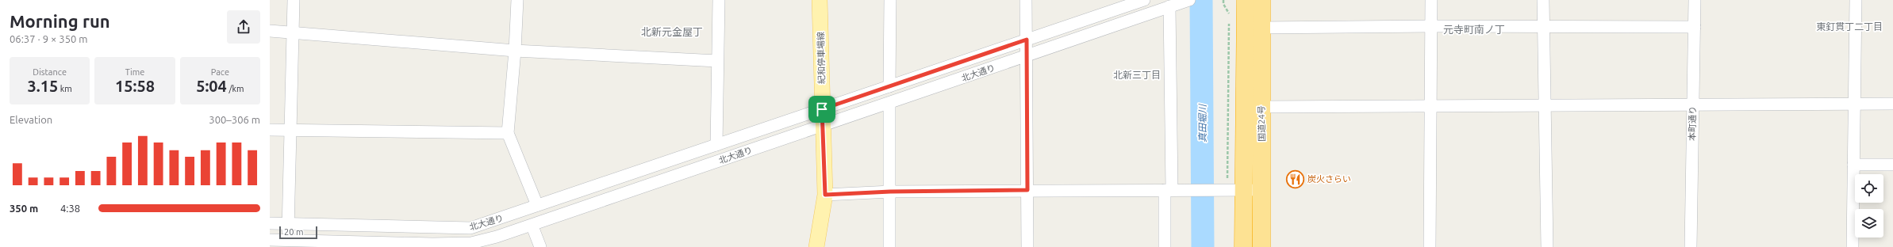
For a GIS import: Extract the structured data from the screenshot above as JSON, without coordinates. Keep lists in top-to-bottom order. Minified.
{"streets":{"highway":["国道24号"],"main road":["紀和停車場線"],"street":["北大通り","本町通り"]},"crossings":[["紀和停車場線","北大通り"]],"districts":["東釘貫丁二丁目","元寺町南ノ丁","北新元金屋丁","北新三丁目"],"water":["真田堀川"],"places":{"restaurant":["炭火さらい"]},"scale_bar":"20 m","page":{"heading":["Morning run","06:37 · 9 × 350 m"],"stats":[["Distance","3.15 km"],["Time","15:58"],["Pace","5:04 /km"]],"chart":["Elevation","300–306 m"],"list":[{"name":"350 m","note":"4:38"}],"scale":"20 m"}}
